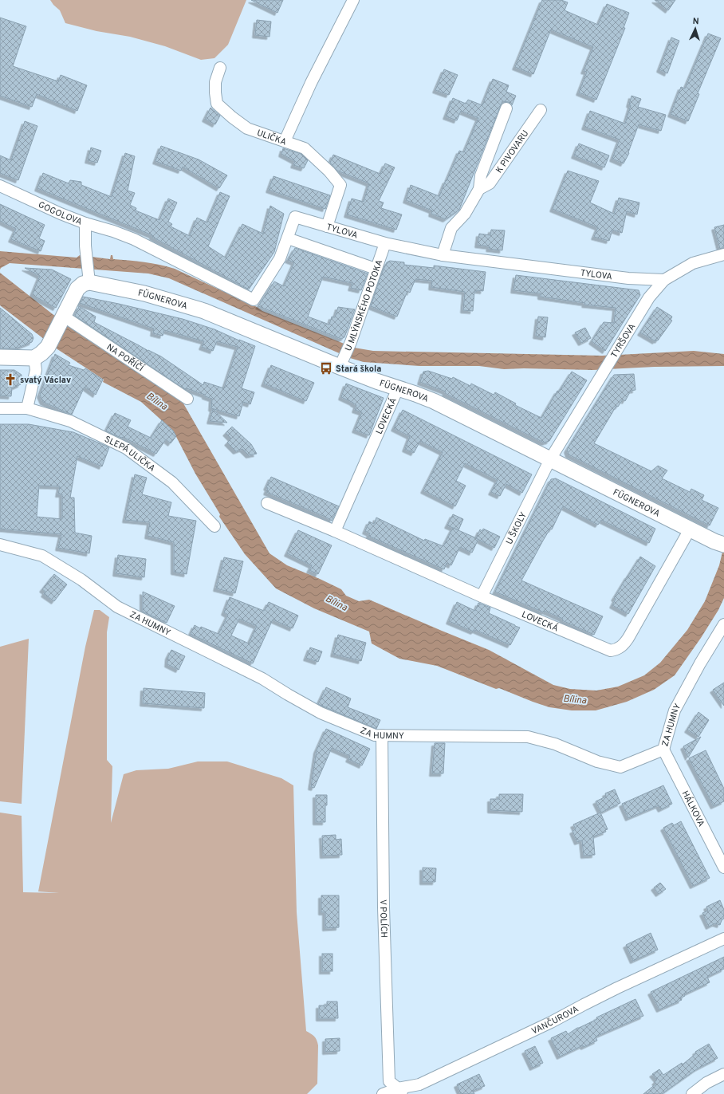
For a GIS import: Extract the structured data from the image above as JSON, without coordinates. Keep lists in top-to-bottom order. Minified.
{"streets":{"main road":["FÜGNEROVA"],"street":["ULIČKA","K PIVOVARU","GOGOLOVA","TYLOVA","U MLÝNSKÉHO POTOKA","TYRŠOVA","NA POŘÍČÍ","LOVECKÁ","SLEPÁ ULIČKA","U ŠKOLY","ZA HUMNY","HÁLKOVA","V POLÍCH","VANČUROVA"]},"crossings":[["ULIČKA","TYLOVA"],["K PIVOVARU","TYLOVA"],["GOGOLOVA","TYLOVA"],["GOGOLOVA","FÜGNEROVA"],["TYLOVA","U MLÝNSKÉHO POTOKA"],["TYLOVA","TYRŠOVA"],["FÜGNEROVA","U MLÝNSKÉHO POTOKA"],["FÜGNEROVA","TYRŠOVA"],["FÜGNEROVA","LOVECKÁ"],["FÜGNEROVA","U ŠKOLY"],["TYRŠOVA","U ŠKOLY"],["LOVECKÁ","U ŠKOLY"],["ZA HUMNY","HÁLKOVA"],["ZA HUMNY","V POLÍCH"],["V POLÍCH","VANČUROVA"]],"water":["Bílina"],"places":{"bus stop":["Stará škola"],"church":["svatý Václav"]},"north":"top"}
